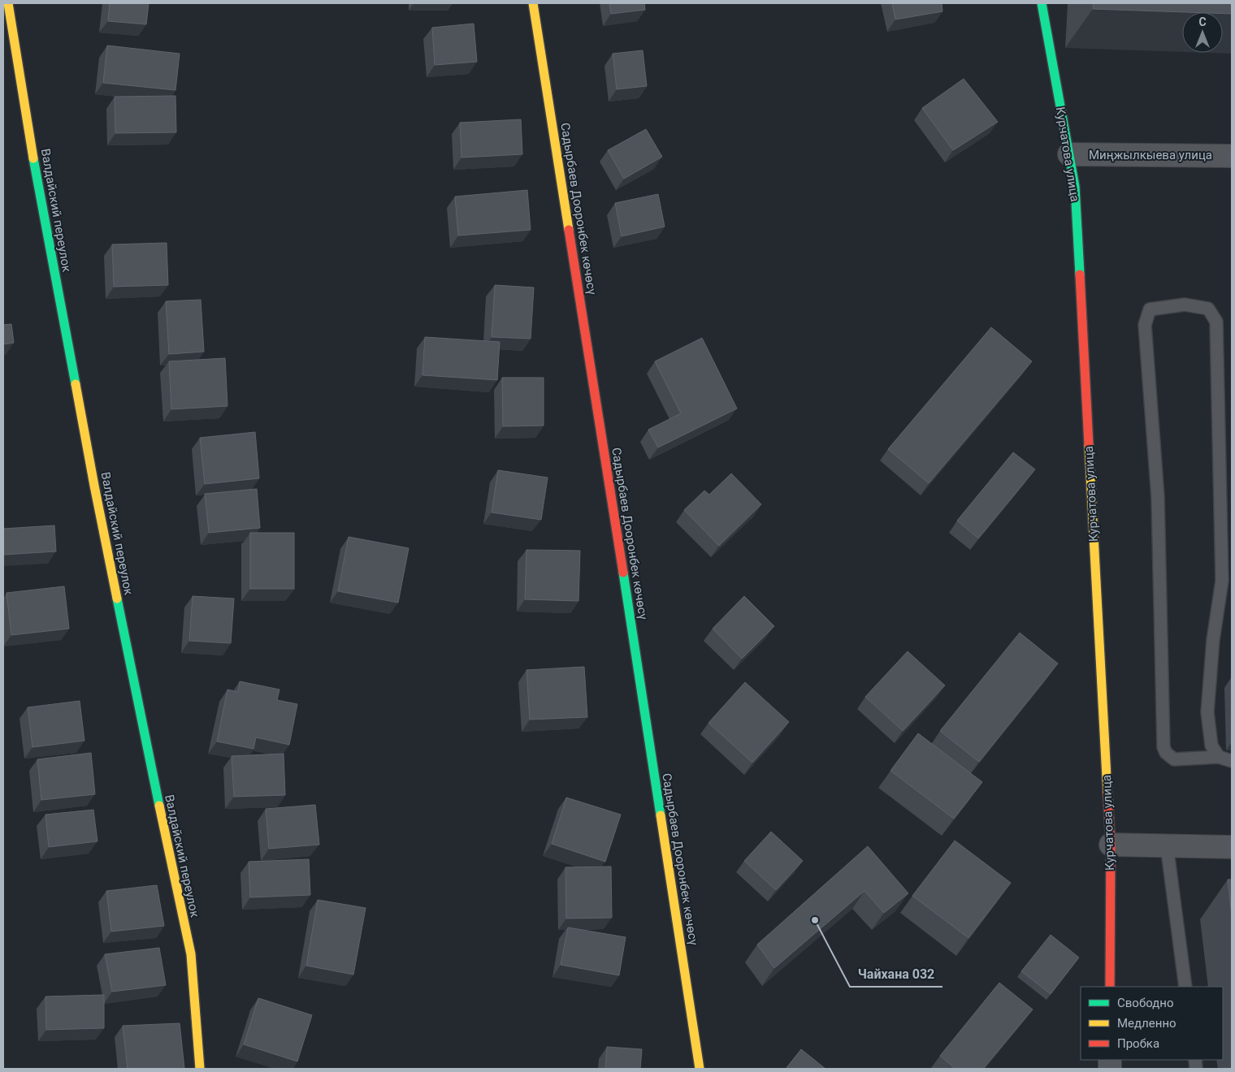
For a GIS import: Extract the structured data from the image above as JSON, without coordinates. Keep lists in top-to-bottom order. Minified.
{"streets":{"street":["Курчатова улица","Миңжылкыева улица","Садырбаев Дооронбек көчөсү","Валдайский переулок"]},"crossings":[["Курчатова улица","Миңжылкыева улица"]],"places":["Чайхана 032"],"legend":["Свободно","Медленно","Пробка"],"north":"top"}
